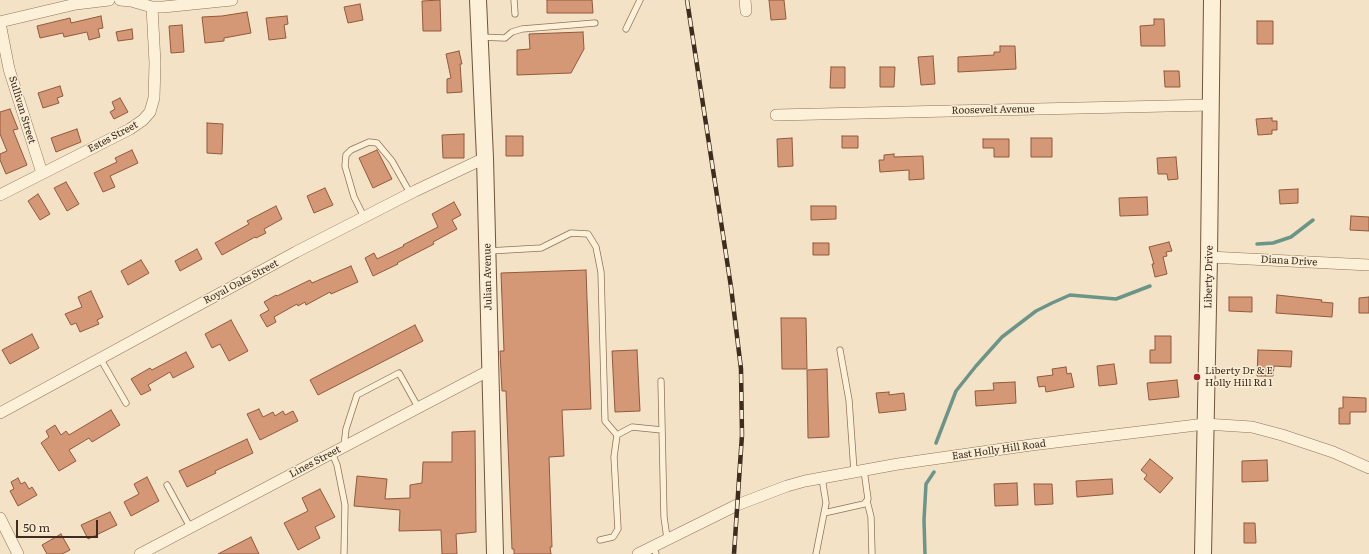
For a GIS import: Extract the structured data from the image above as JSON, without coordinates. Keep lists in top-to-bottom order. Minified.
{"streets":{"street":["Sullivan Street","Roosevelt Avenue","Estes Street","Diana Drive","Julian Avenue","Liberty Drive","Royal Oaks Street","East Holly Hill Road","Lines Street"]},"crossings":[["Sullivan Street","Estes Street"],["Roosevelt Avenue","Liberty Drive"],["Diana Drive","Liberty Drive"],["Julian Avenue","Royal Oaks Street"],["Julian Avenue","Lines Street"],["Liberty Drive","East Holly Hill Road"]],"places":["Liberty Dr & E Holly Hill Rd 1"],"scale_bar":"50 m"}
